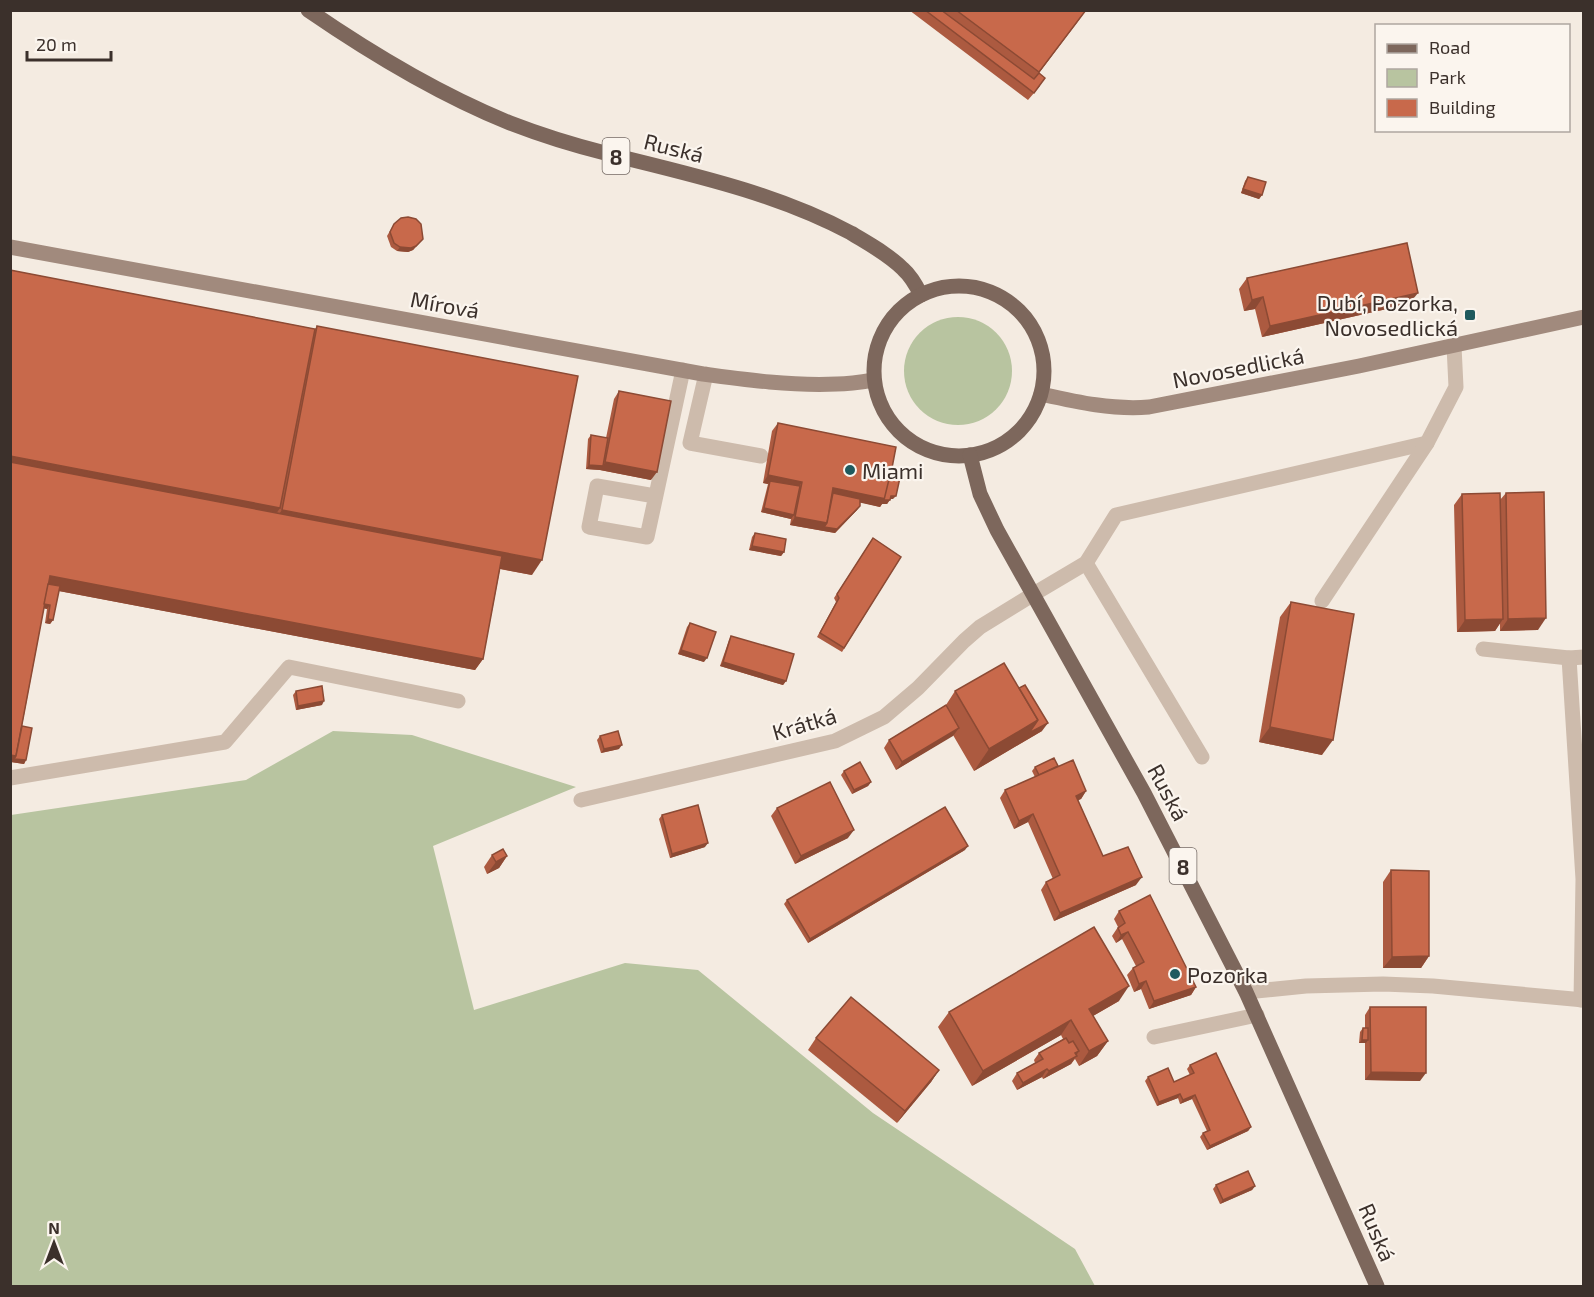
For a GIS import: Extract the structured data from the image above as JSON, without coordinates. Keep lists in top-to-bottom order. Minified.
{"streets":{"main road":["Ruská","8"],"street":["Mírová","Novosedlická","Krátká"]},"crossings":[["Ruská","Mírová"],["Ruská","Novosedlická"],["Ruská","Krátká"],["Mírová","Novosedlická"]],"places":{"transit":["Dubí, Pozorka, Novosedlická"],"other":["Miami","Pozorka"]},"legend":["Road","Park","Building"],"scale_bar":"20 m","north":"top"}
